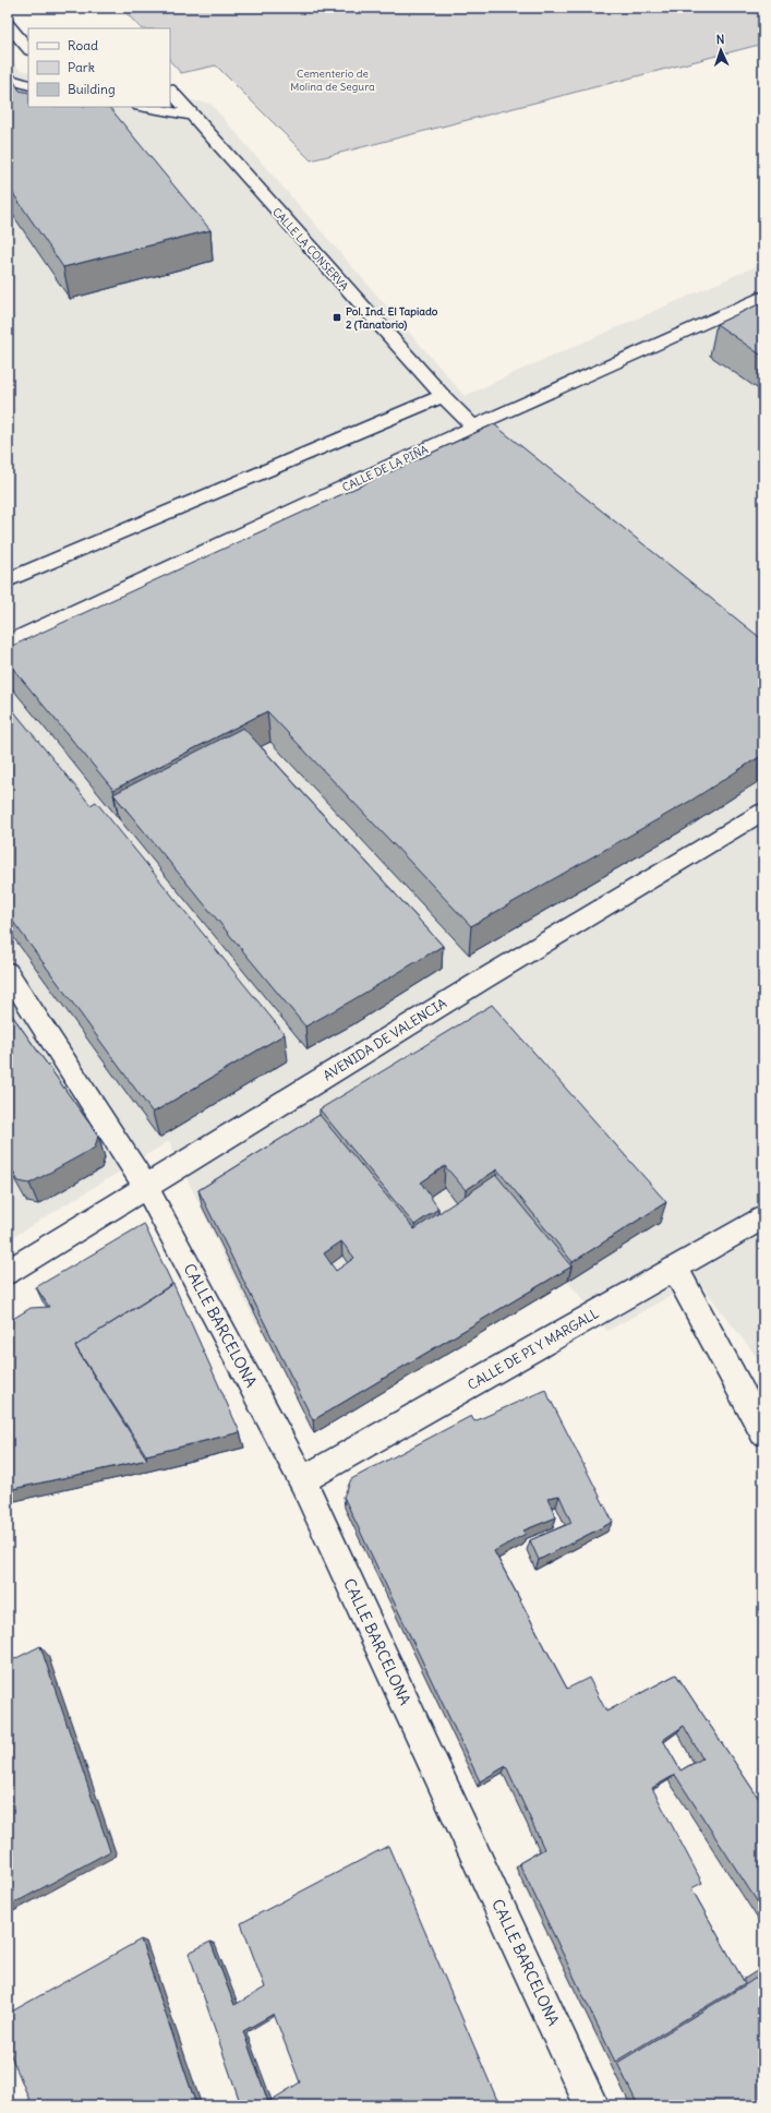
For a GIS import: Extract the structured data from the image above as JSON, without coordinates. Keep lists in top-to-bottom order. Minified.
{"streets":{"street":["CALLE LA CONSERVA","CALLE DE LA PIÑA","AVENIDA DE VALENCIA","CALLE BARCELONA","CALLE DE PI Y MARGALL"]},"crossings":[["CALLE LA CONSERVA","CALLE DE LA PIÑA"],["AVENIDA DE VALENCIA","CALLE BARCELONA"],["CALLE BARCELONA","CALLE DE PI Y MARGALL"]],"parks":["Cementerio de Molina de Segura"],"places":{"transit":["Pol. Ind. El Tapiado 2 (Tanatorio)"]},"legend":["Road","Park","Building"],"north":"top"}
